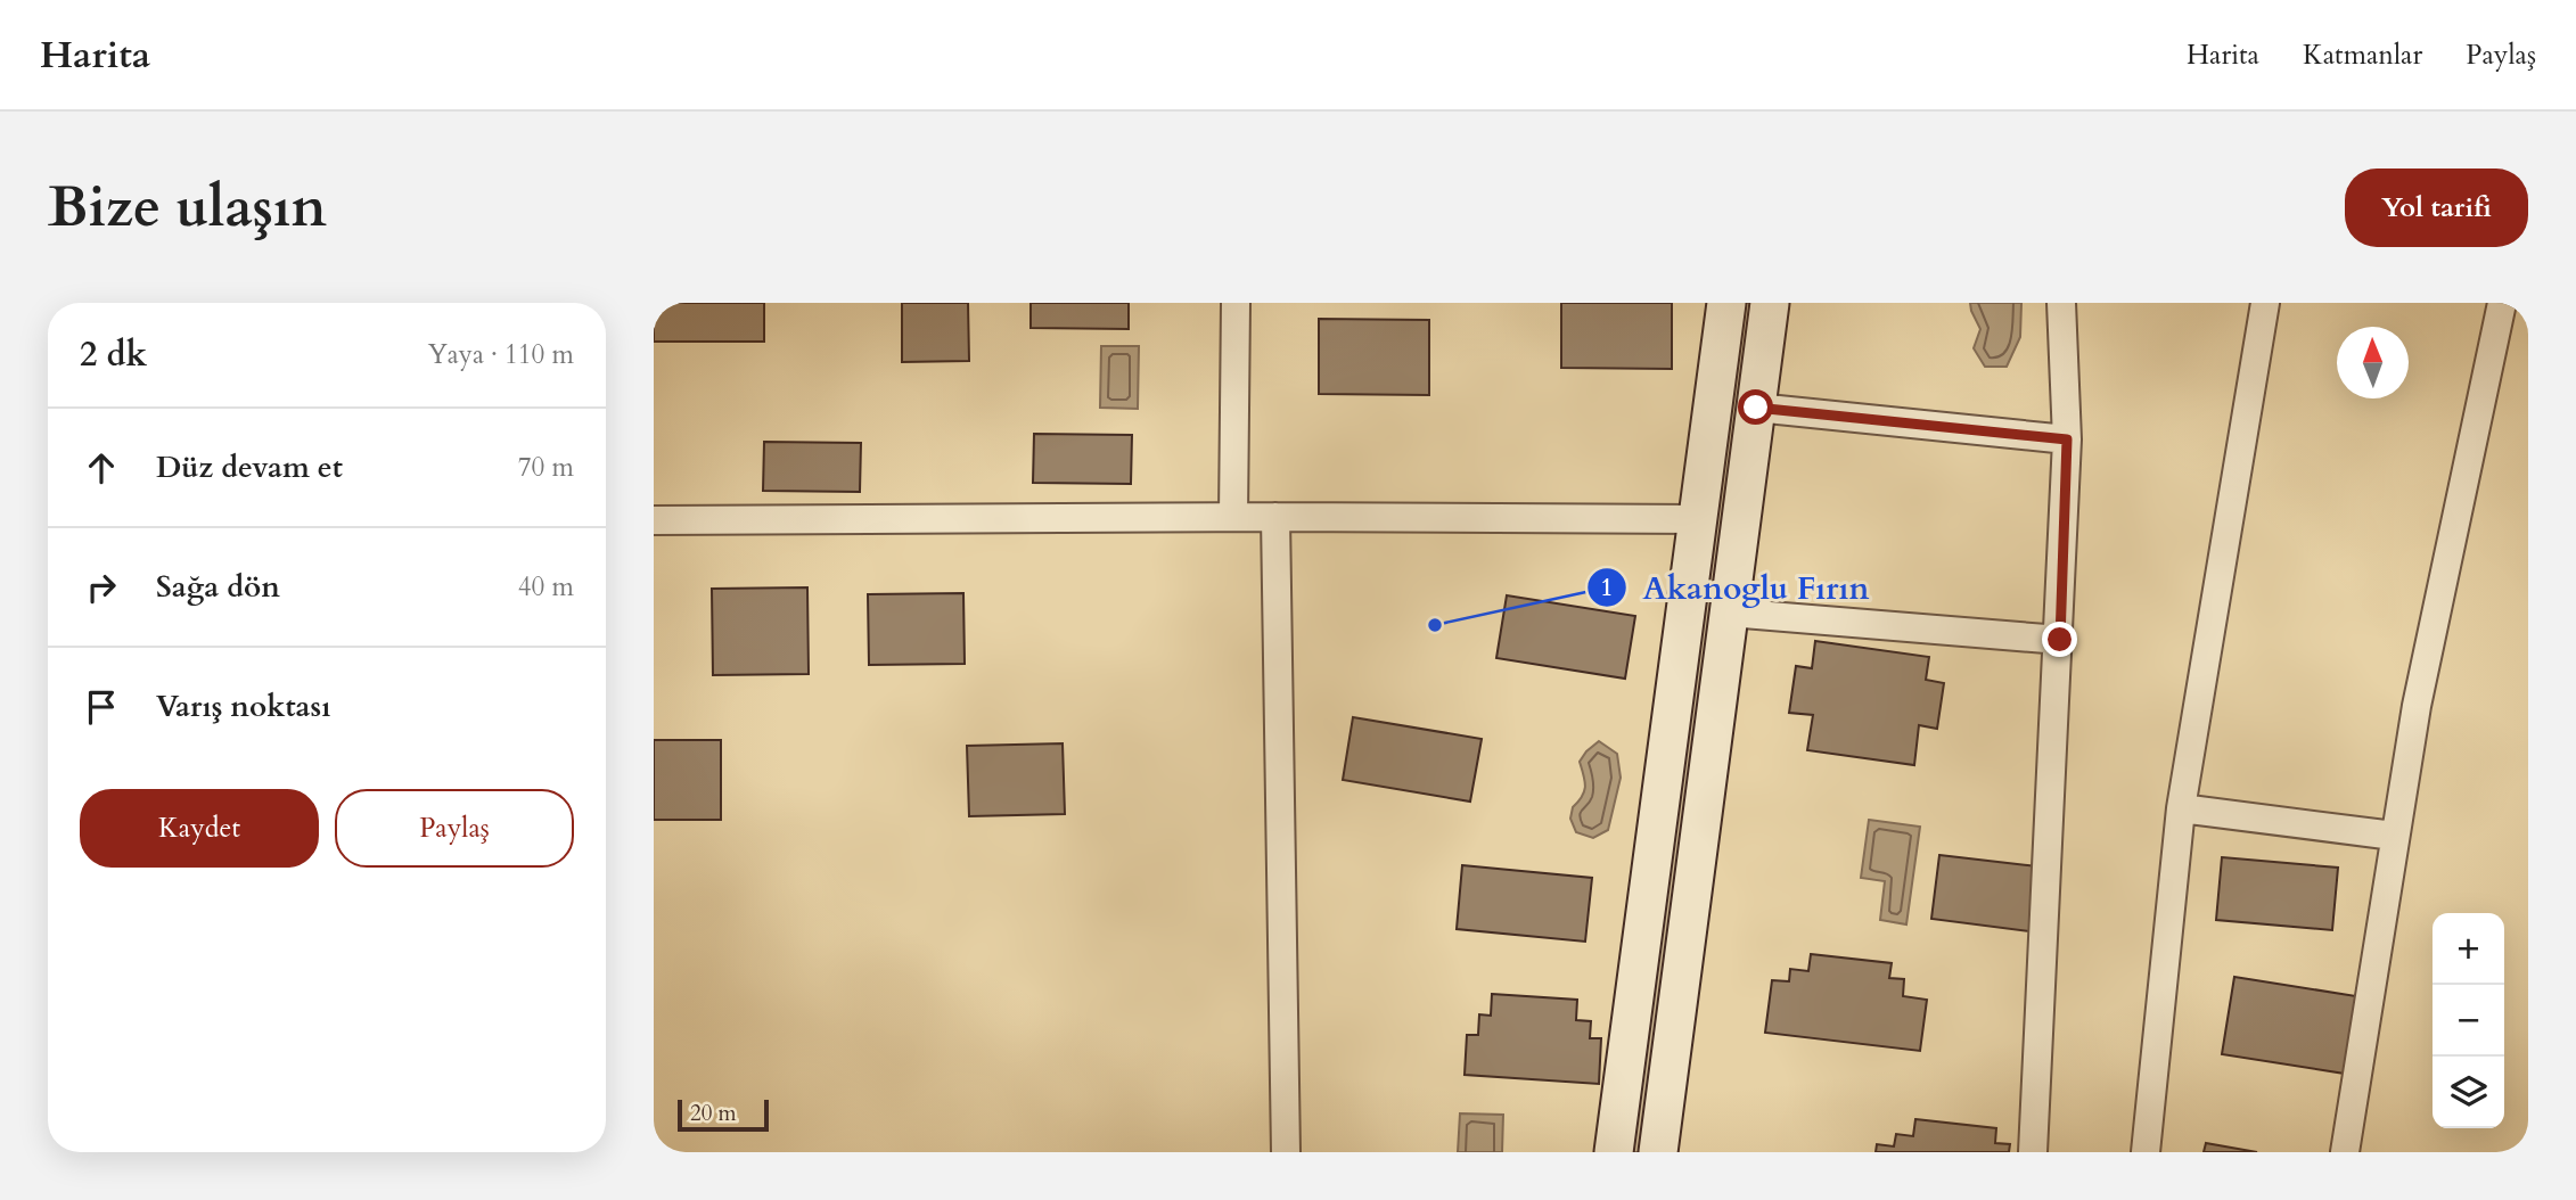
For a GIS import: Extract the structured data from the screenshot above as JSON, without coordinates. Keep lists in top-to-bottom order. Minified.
{"places":["Akanoglu Fırın"],"scale_bar":"20 m","north":"top","page":{"header":"Harita","nav":["Harita","Katmanlar","Paylaş"],"buttons":["Yol tarifi",["Kaydet","Paylaş"]],"title":"Bize ulaşın","heading":["2 dk","Yaya · 110 m"],"list":[["Düz devam et","70 m"],["Sağa dön","40 m"],"Varış noktası"],"map_buttons":["+","−"],"scale":"20 m"}}
